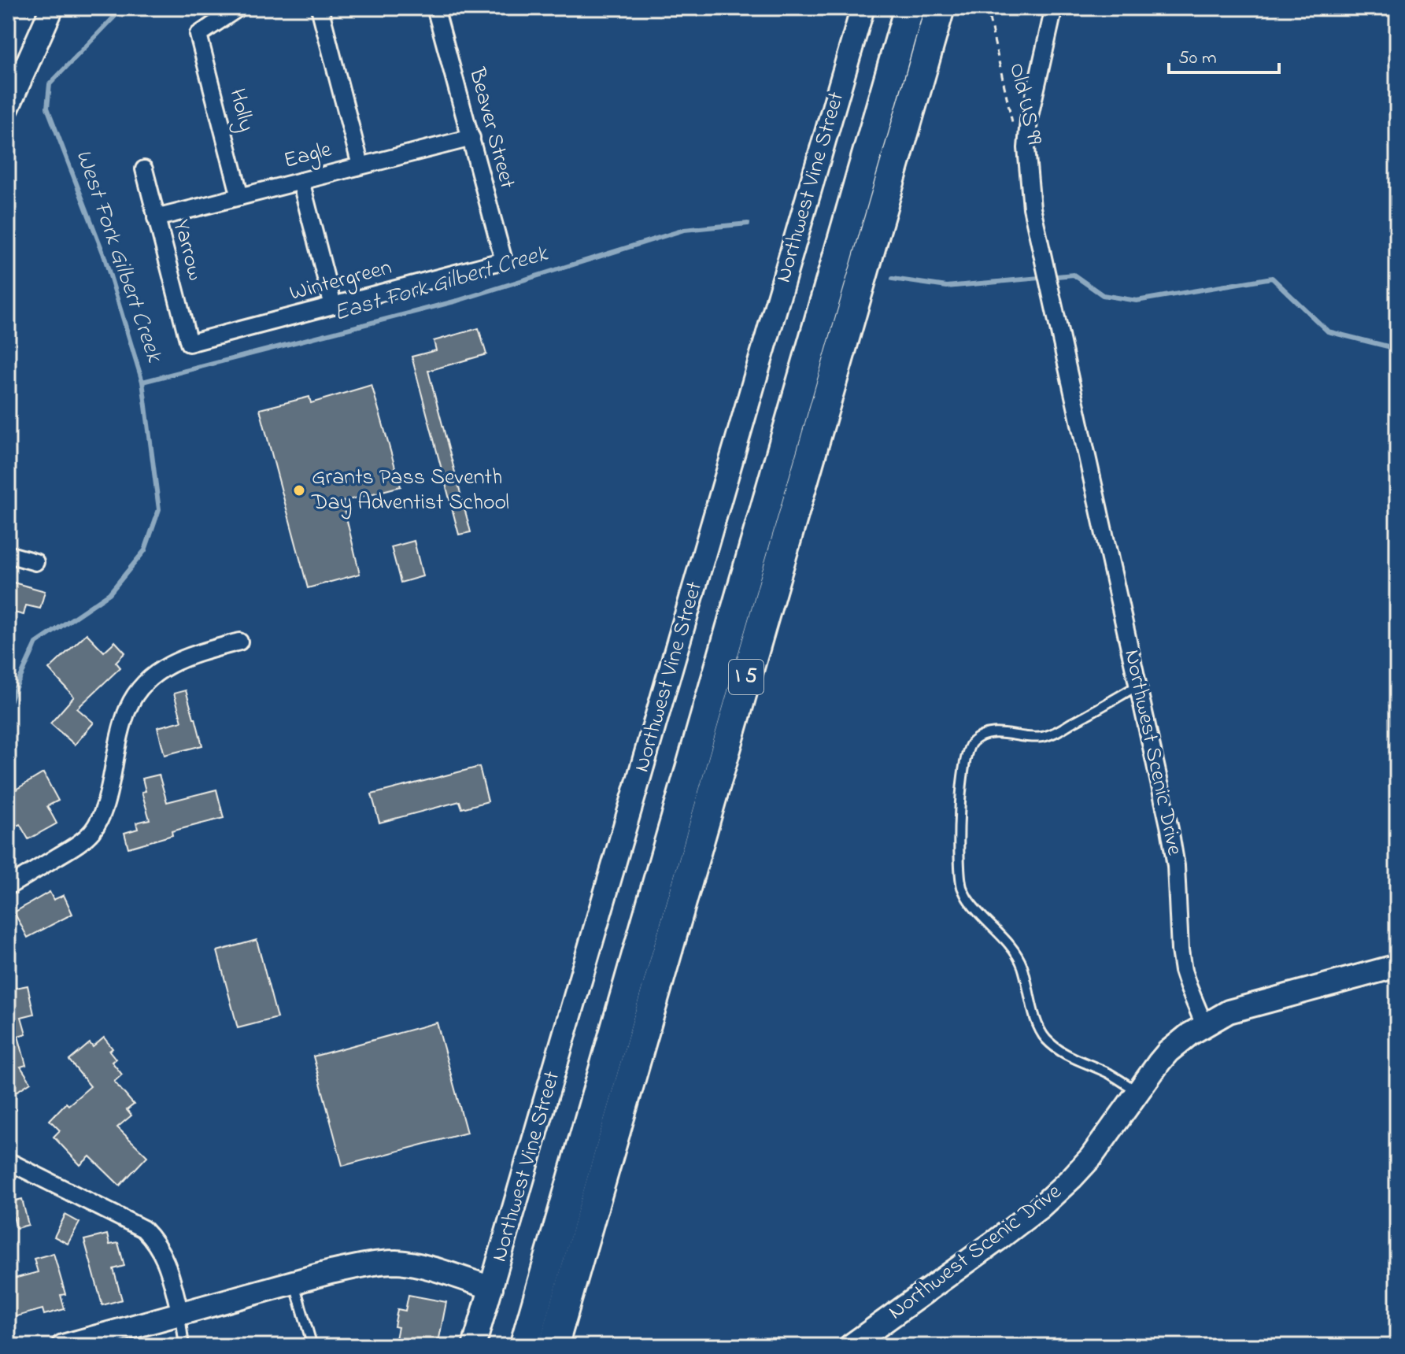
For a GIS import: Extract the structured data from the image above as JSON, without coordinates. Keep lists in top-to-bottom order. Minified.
{"streets":{"highway":["I 5"],"street":["Holly","Beaver Street","Eagle","Northwest Vine Street","Yarrow","Wintergreen","Northwest Scenic Drive"],"path":["Old US 99"]},"crossings":[["Holly","Eagle"],["Beaver Street","Eagle"],["Beaver Street","Wintergreen"],["Eagle","Yarrow"],["Yarrow","Wintergreen"]],"water":["West Fork Gilbert Creek","East Fork Gilbert Creek"],"places":["Grants Pass Seventh Day Adventist School"],"scale_bar":"50 m"}
